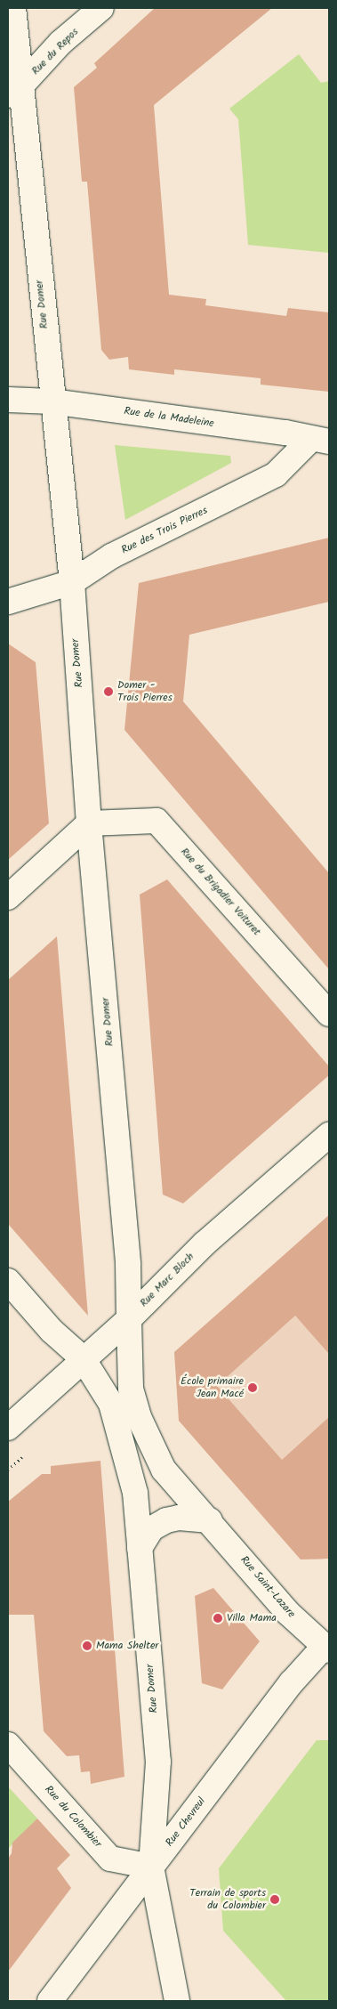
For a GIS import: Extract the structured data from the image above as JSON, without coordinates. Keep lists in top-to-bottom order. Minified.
{"streets":{"street":["Rue du Repos","Rue Domer","Rue de la Madeleine","Rue des Trois Pierres","Rue du Brigadier Voituret","Rue Marc Bloch","Rue Saint-Lazare","Rue du Colombier","Rue Chevreul"]},"crossings":[["Rue du Repos","Rue Domer"],["Rue Domer","Rue de la Madeleine"],["Rue Domer","Rue des Trois Pierres"],["Rue Domer","Rue du Brigadier Voituret"],["Rue Domer","Rue Marc Bloch"],["Rue Domer","Rue Saint-Lazare"],["Rue Domer","Rue du Colombier"],["Rue Domer","Rue Chevreul"],["Rue de la Madeleine","Rue des Trois Pierres"],["Rue Marc Bloch","Rue Saint-Lazare"],["Rue Saint-Lazare","Rue Chevreul"],["Rue du Colombier","Rue Chevreul"]],"places":["Domer - Trois Pierres","École primaire Jean Macé","Villa Mama","Mama Shelter","Terrain de sports du Colombier"]}
